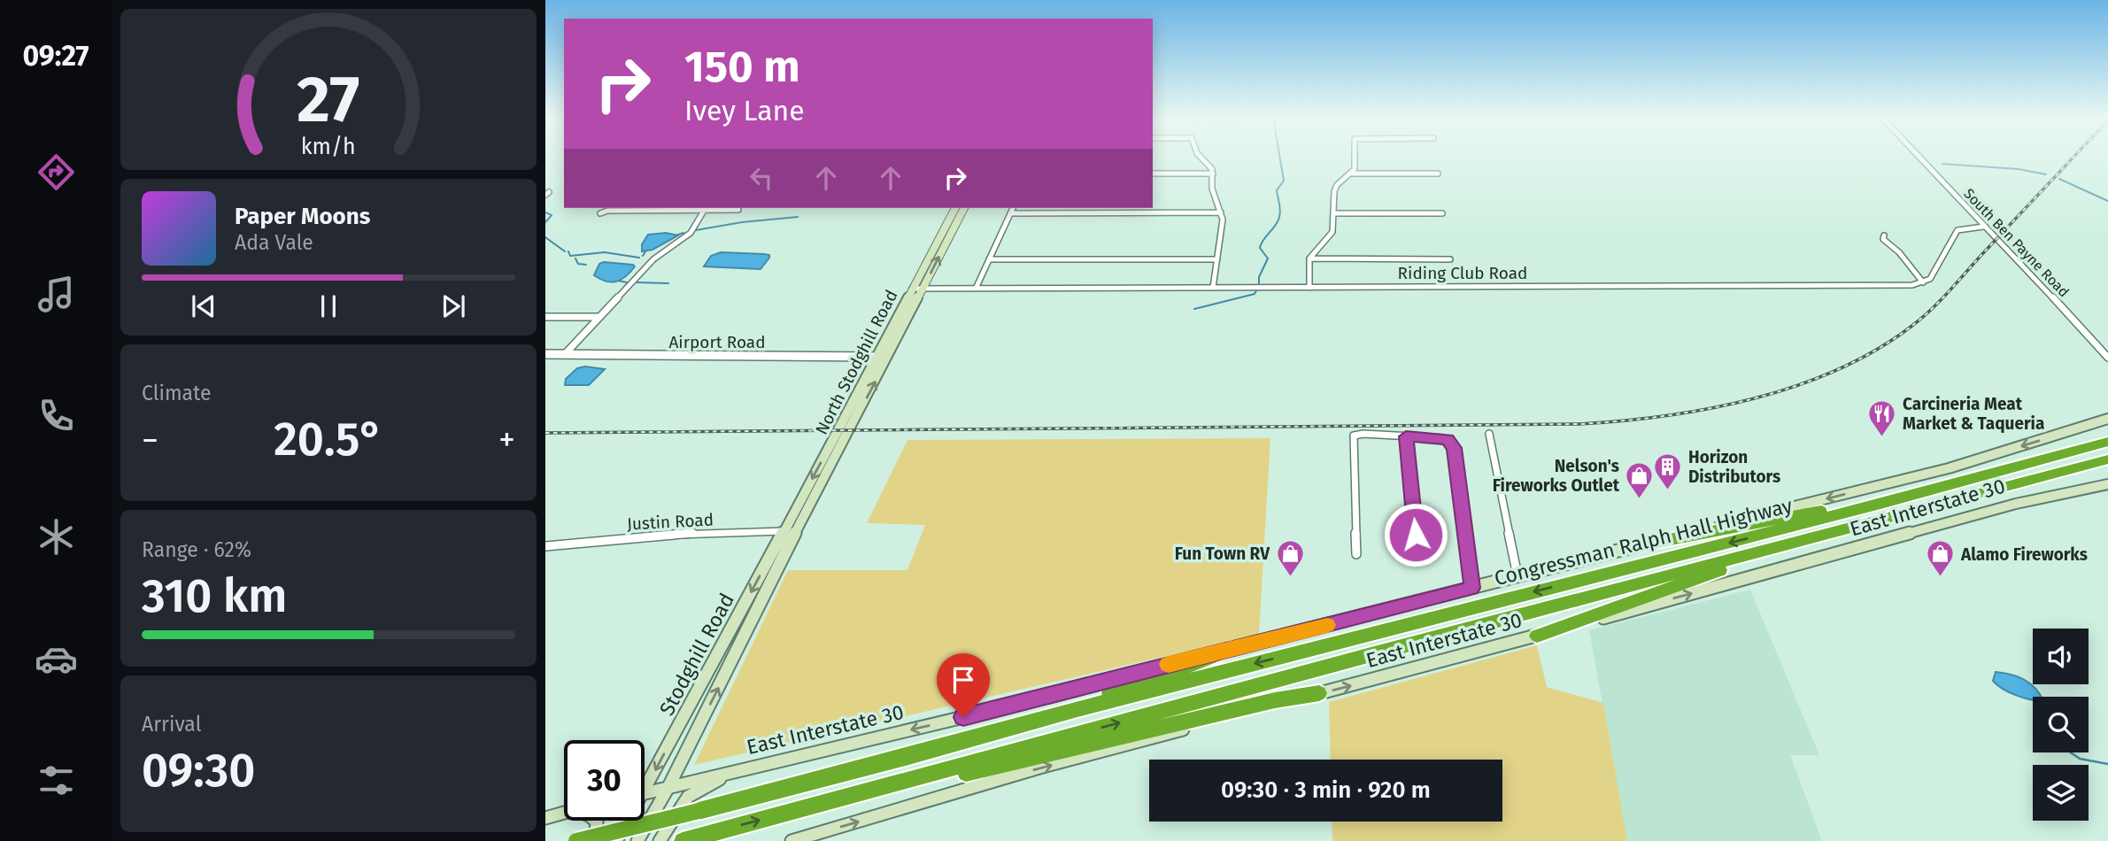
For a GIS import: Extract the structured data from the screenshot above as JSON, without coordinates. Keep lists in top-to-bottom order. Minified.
{"streets":{"highway":["Congressman Ralph Hall Highway"],"main road":["North Stodghill Road","East Interstate 30","Stodghill Road"],"street":["South Ben Payne Road","Riding Club Road","Airport Road","Justin Road"]},"crossings":[["Riding Club Road","North Stodghill Road"],["Airport Road","North Stodghill Road"],["North Stodghill Road","Justin Road"],["North Stodghill Road","Stodghill Road"],["East Interstate 30","Stodghill Road"],["Justin Road","Stodghill Road"]],"places":{"restaurant":["Carcineria Meat Market & Taqueria"],"building":["Horizon Distributors"],"shop":["Nelson's Fireworks Outlet","Fun Town RV","Alamo Fireworks"]},"page":{"tabs":"09:27","turn":["150 m","Ivey Lane"],"song":["Paper Moons","Ada Vale"],"tile":["Climate",["Range · 62%","310 km"],["Arrival","09:30"]],"heat":["−","20.5°","+"],"limit":"30","trip":"09:30 · 3 min · 920 m","gauge":["27","km/h"]}}
